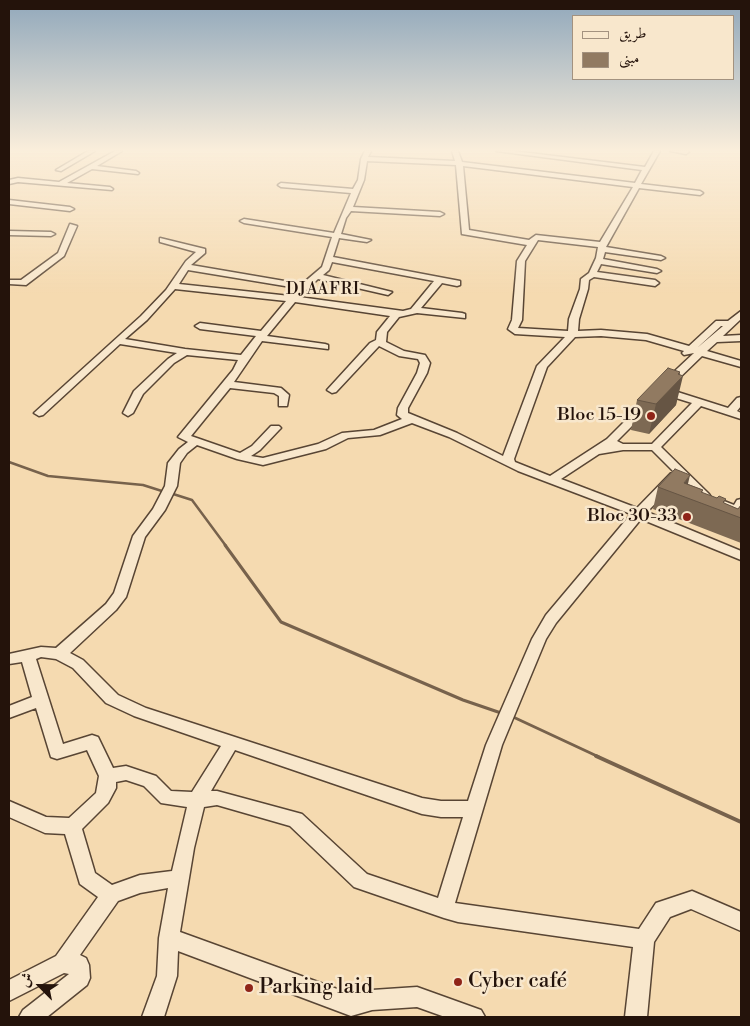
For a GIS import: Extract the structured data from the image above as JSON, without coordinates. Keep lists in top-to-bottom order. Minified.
{"districts":["DJAAFRI"],"places":["Bloc 15-19","Bloc 30-33","Cyber café","Parking laid"],"legend":["طريق","مبنى"],"north":"top left"}
